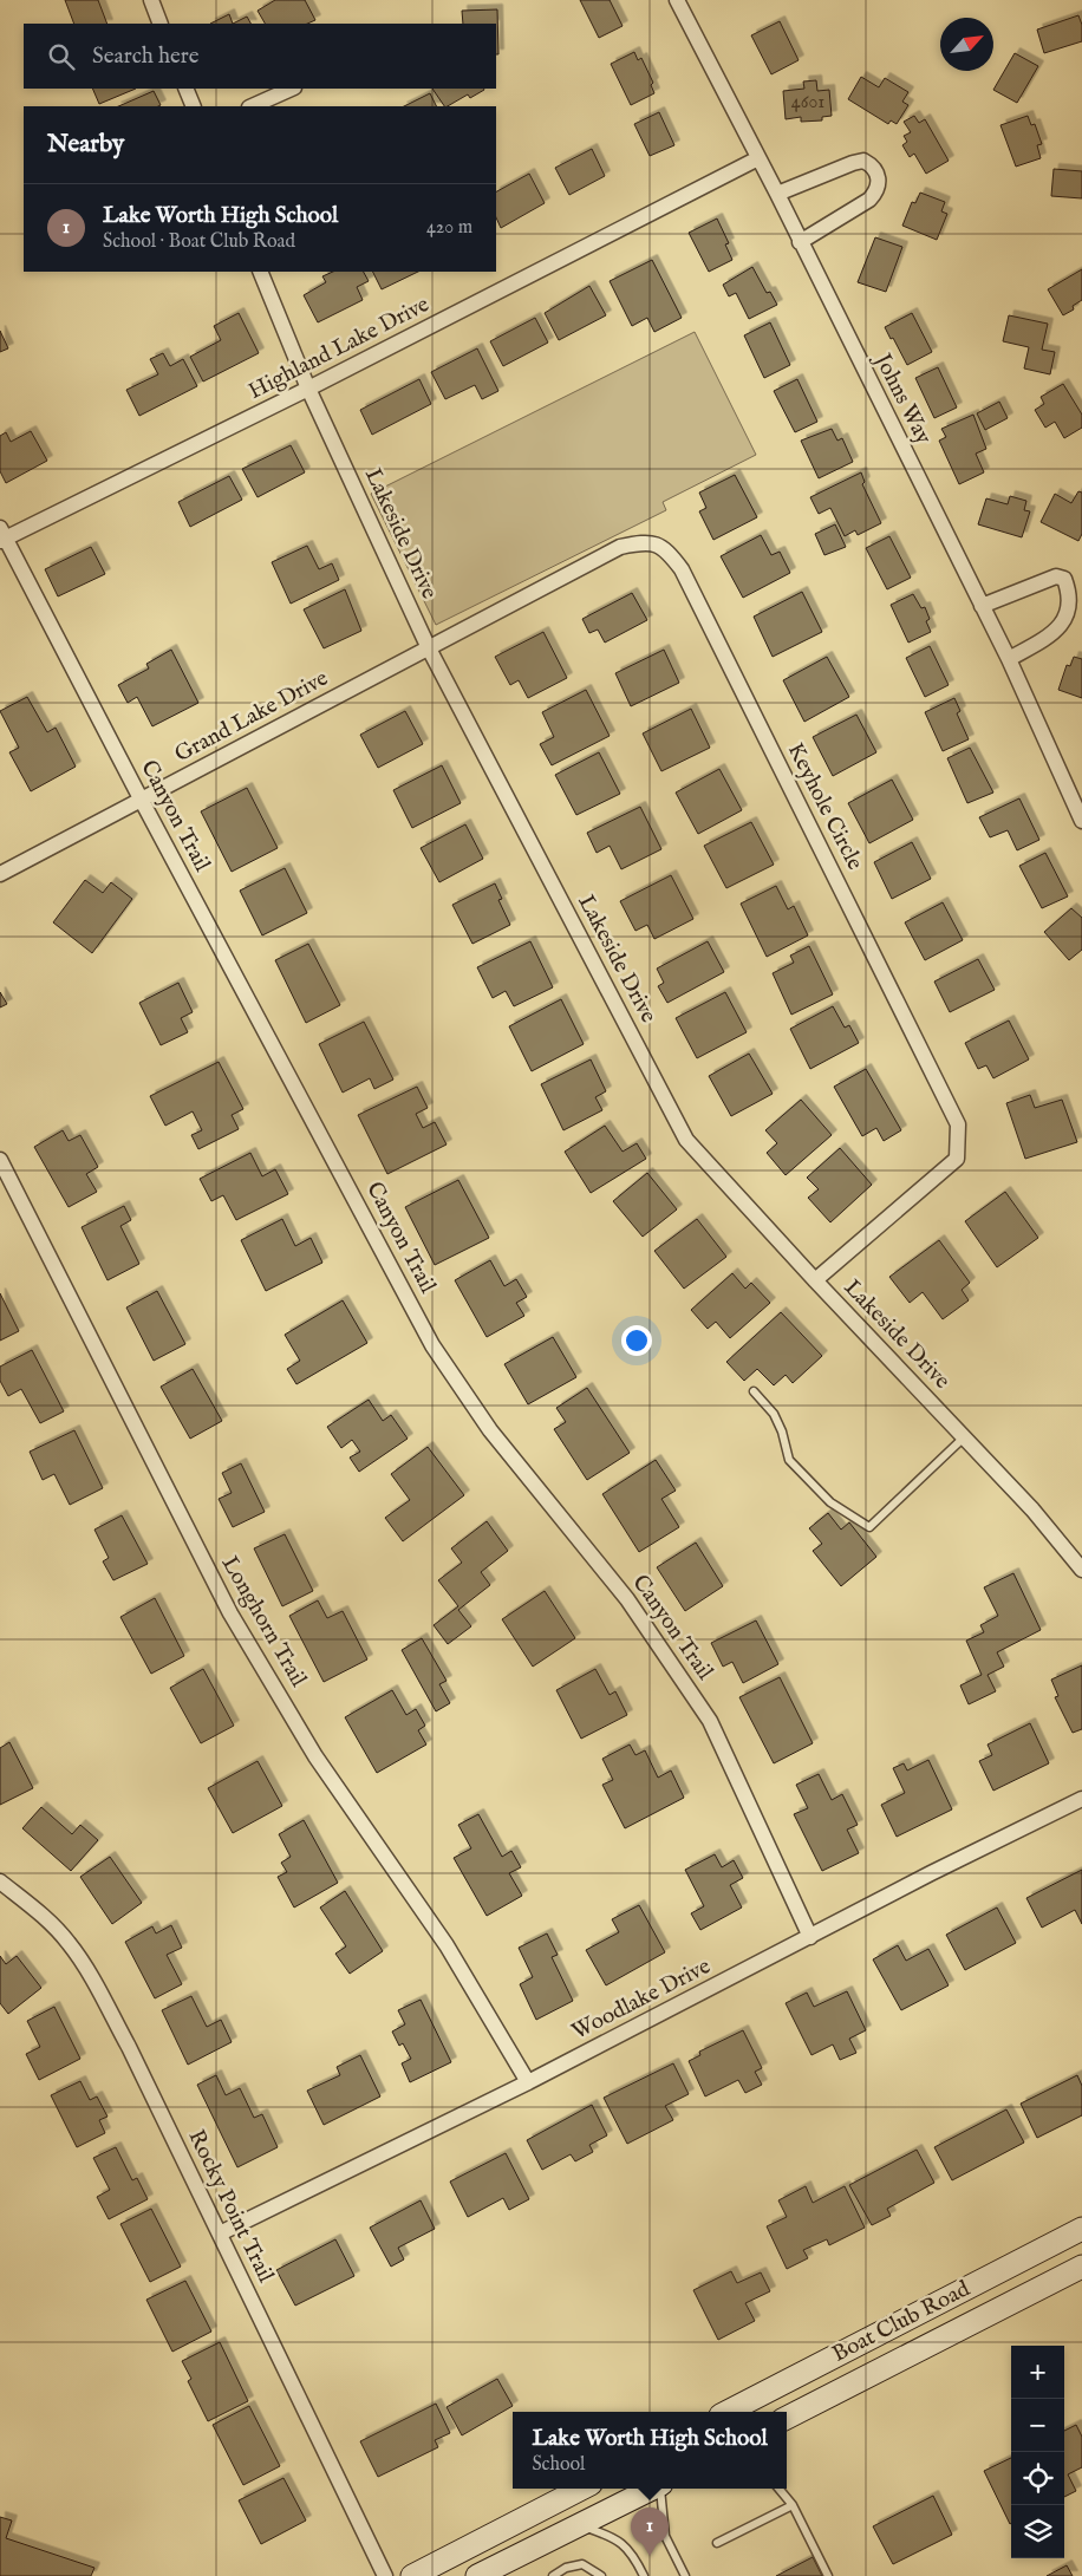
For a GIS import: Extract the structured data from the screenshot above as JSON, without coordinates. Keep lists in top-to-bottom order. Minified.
{"streets":{"main road":["Boat Club Road"],"street":["Highland Lake Drive","Johns Way","Lakeside Drive","Grand Lake Drive","Keyhole Circle","Canyon Trail","Longhorn Trail","Woodlake Drive","Rocky Point Trail"]},"crossings":[["Highland Lake Drive","Johns Way"],["Highland Lake Drive","Lakeside Drive"],["Highland Lake Drive","Canyon Trail"],["Lakeside Drive","Grand Lake Drive"],["Lakeside Drive","Keyhole Circle"],["Grand Lake Drive","Keyhole Circle"],["Grand Lake Drive","Canyon Trail"],["Canyon Trail","Woodlake Drive"],["Longhorn Trail","Woodlake Drive"],["Woodlake Drive","Rocky Point Trail"]],"house_numbers":["4601"],"north":"top right","page":{"search":"Search here","heading":"Nearby","list":[{"mark":"1","name":"Lake Worth High School","note":"School · Boat Club Road","value":"420 m"}],"map_buttons":["+","−"],"popup":["Lake Worth High School","School"],"pins":"1"}}
